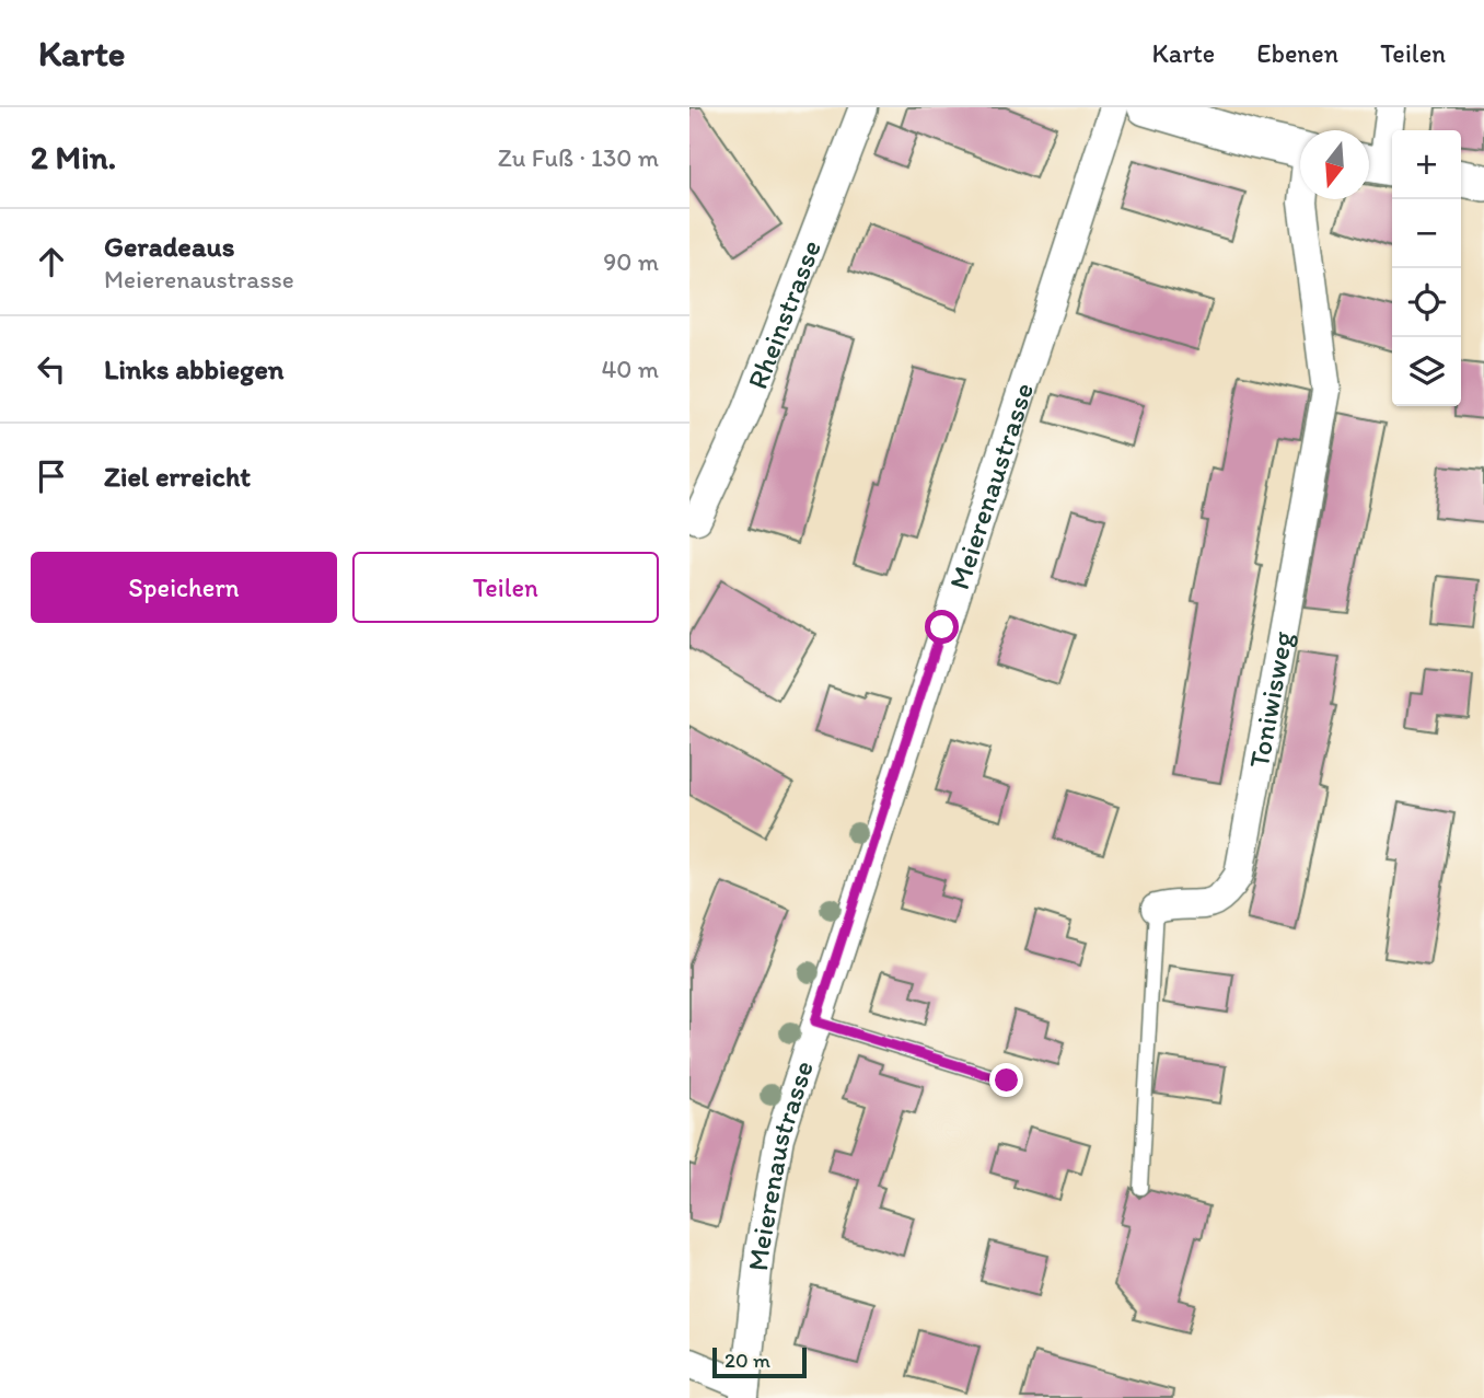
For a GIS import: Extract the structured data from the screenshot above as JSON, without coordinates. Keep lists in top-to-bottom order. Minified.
{"streets":{"street":["Rheinstrasse","Meierenaustrasse","Toniwisweg"]},"scale_bar":"20 m","north":"bottom","page":{"header":"Karte","nav":["Karte","Ebenen","Teilen"],"heading":["2 Min.","Zu Fuß · 130 m"],"map_buttons":["+","−"],"list":[["Geradeaus","Meierenaustrasse","90 m"],["Links abbiegen","40 m"],"Ziel erreicht"],"buttons":["Speichern","Teilen"],"scale":"20 m"}}
